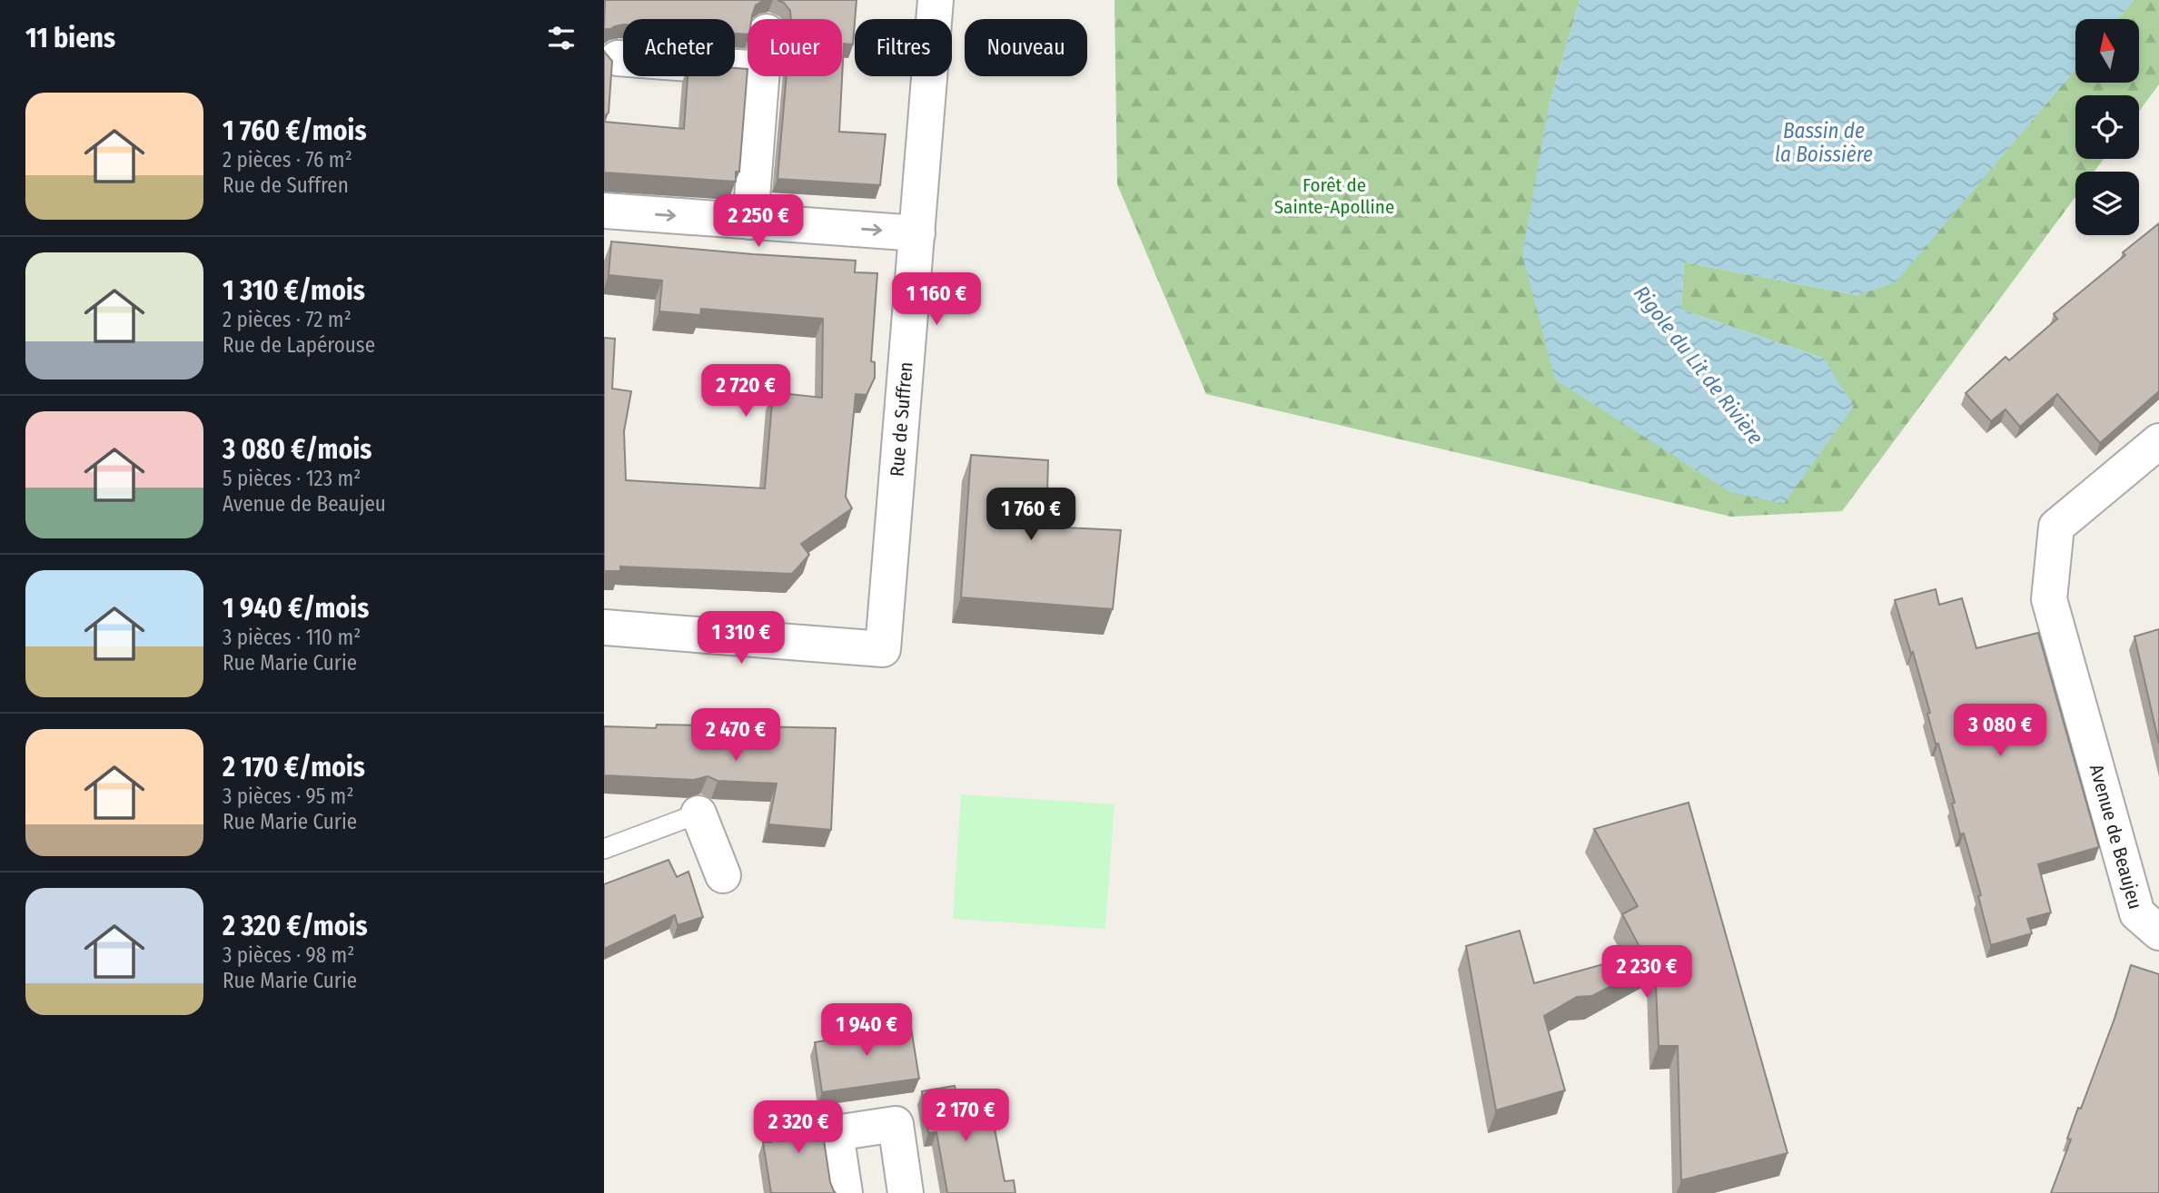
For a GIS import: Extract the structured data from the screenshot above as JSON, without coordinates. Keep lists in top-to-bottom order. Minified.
{"streets":{"street":["Rue de Suffren","Avenue de Beaujeu"]},"water":["Bassin de la Boissière","Rigole du Lit de Rivière"],"parks":["Forêt de Sainte-Apolline"],"north":"top","page":{"heading":"11 biens","chip":["Acheter","Louer","Filtres","Nouveau"],"list":[{"name":"1 760 €/mois","note":"2 pièces · 76 m² · Rue de Suffren"},{"name":"1 310 €/mois","note":"2 pièces · 72 m² · Rue de Lapérouse"},{"name":"3 080 €/mois","note":"5 pièces · 123 m² · Avenue de Beaujeu"},{"name":"1 940 €/mois","note":"3 pièces · 110 m² · Rue Marie Curie"},{"name":"2 170 €/mois","note":"3 pièces · 95 m² · Rue Marie Curie"},{"name":"2 320 €/mois","note":"3 pièces · 98 m² · Rue Marie Curie"}],"price":["2 250 €","1 160 €","2 720 €","1 760 €","1 310 €","3 080 €","2 470 €","2 230 €","1 940 €","2 170 €","2 320 €"]}}
